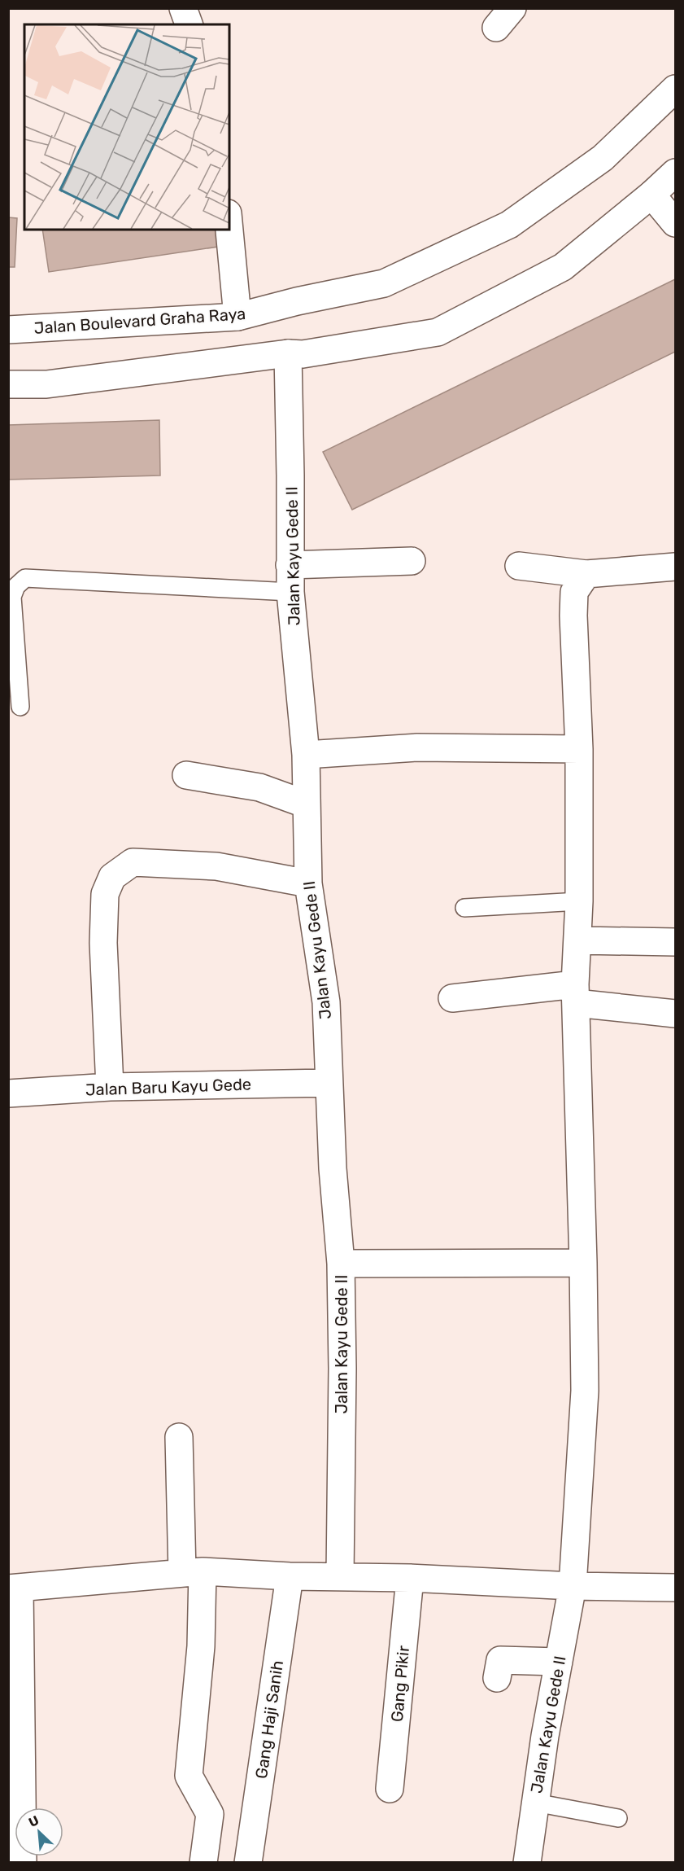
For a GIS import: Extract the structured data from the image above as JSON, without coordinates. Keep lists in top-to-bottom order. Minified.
{"streets":{"street":["Jalan Boulevard Graha Raya","Jalan Kayu Gede II","Jalan Baru Kayu Gede","Gang Pikir","Gang Haji Sanih"]},"crossings":[["Jalan Kayu Gede II","Jalan Baru Kayu Gede"]],"north":"top left"}
